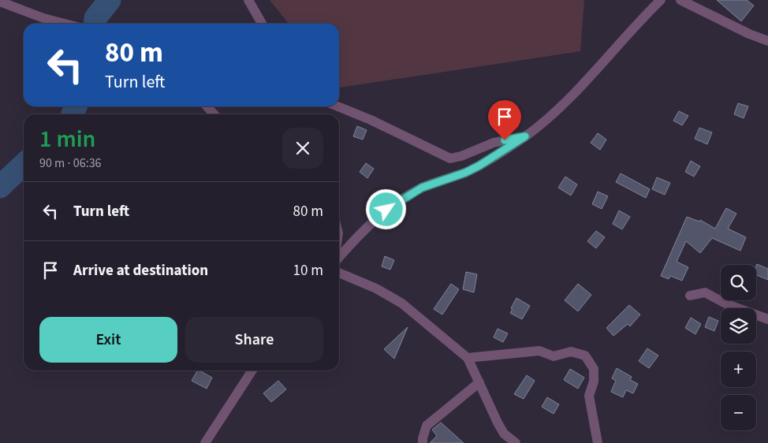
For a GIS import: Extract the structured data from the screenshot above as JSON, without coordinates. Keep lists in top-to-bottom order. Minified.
{"page":{"turn":["80 m","Turn left"],"heading":["1 min","90 m · 06:36"],"list":[{"name":"Turn left","value":"80 m"},{"name":"Arrive at destination","value":"10 m"}],"map_buttons":["+","−"],"buttons":["Exit","Share"]}}
